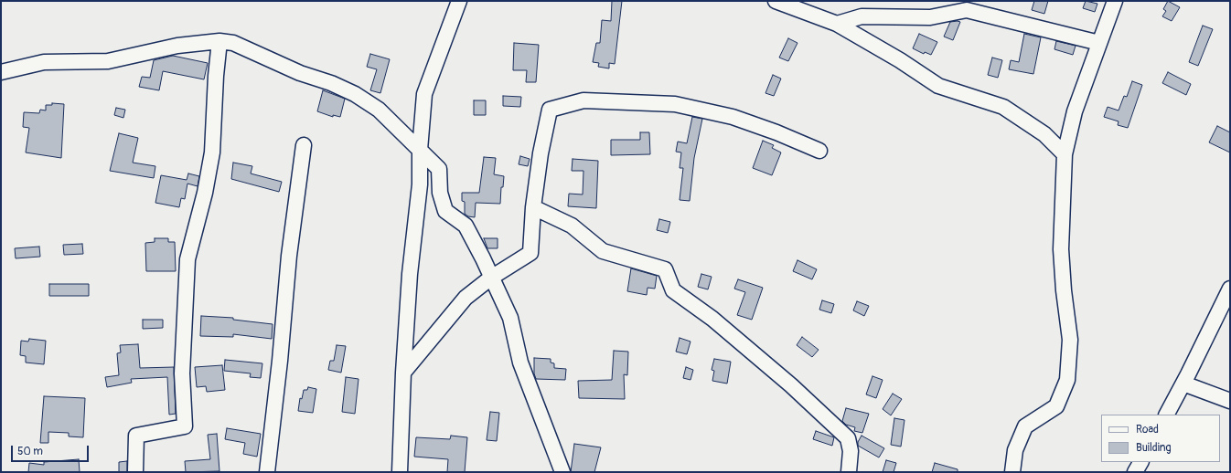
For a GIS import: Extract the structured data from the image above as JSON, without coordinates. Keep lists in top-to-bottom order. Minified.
{"legend":["Road","Building"],"scale_bar":"50 m"}
